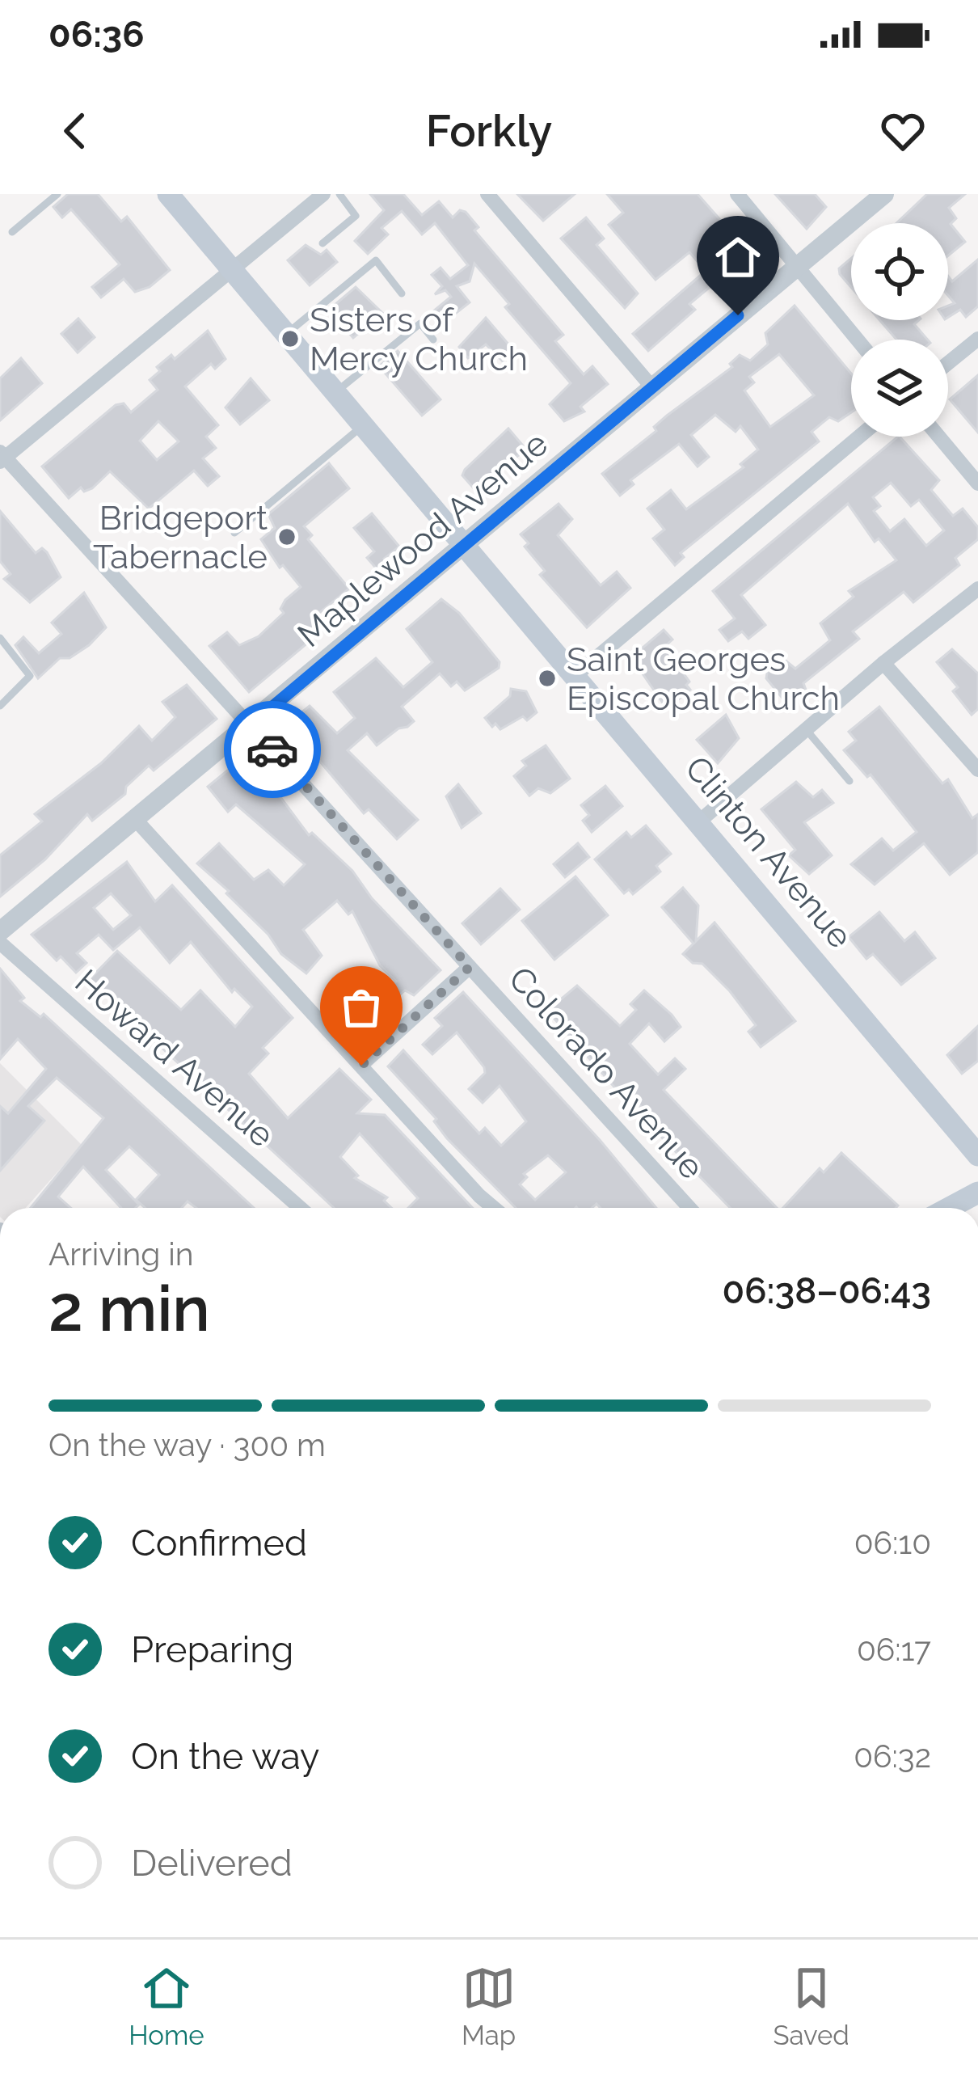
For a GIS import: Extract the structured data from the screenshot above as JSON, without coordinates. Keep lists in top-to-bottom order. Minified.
{"streets":{"main road":["Clinton Avenue"],"street":["Maplewood Avenue","Howard Avenue","Colorado Avenue"]},"crossings":[["Maplewood Avenue","Clinton Avenue"],["Maplewood Avenue","Colorado Avenue"]],"places":["Sisters of Mercy Church","Bridgeport Tabernacle","Saint Georges Episcopal Church"],"page":{"status":"06:36","header":"Forkly","heading":["2 min","Arriving in","06:38–06:43"],"bar":"On the way · 300 m","list":[["Confirmed","06:10"],["Preparing","06:17"],["On the way","06:32"],"Delivered"],"tabs":["Home","Map","Saved"]}}
